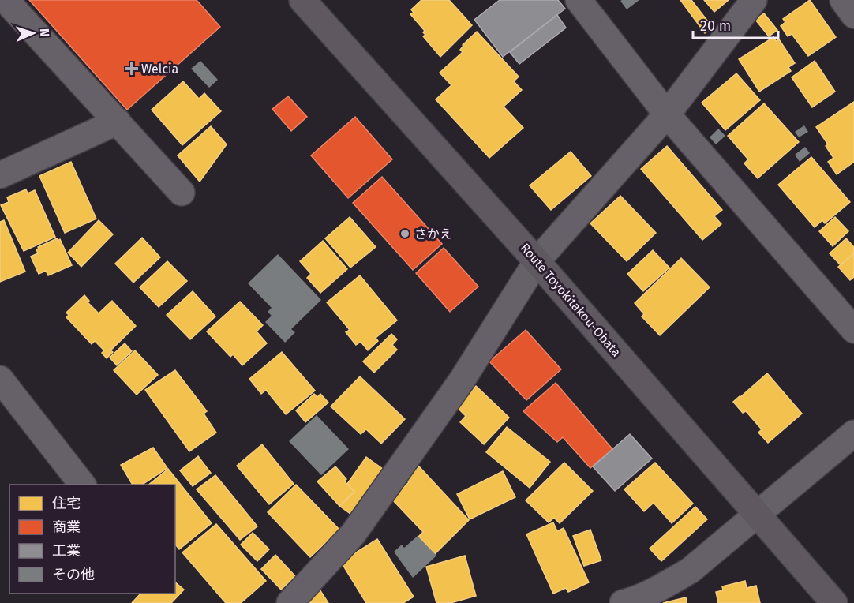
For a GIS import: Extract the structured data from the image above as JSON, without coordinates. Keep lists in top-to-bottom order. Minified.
{"streets":{"main road":["Route Toyokitakou-Obata"]},"places":{"health":["Welcia"],"other":["さかえ"]},"legend":["住宅","商業","工業","その他"],"scale_bar":"20 m","north":"right"}
